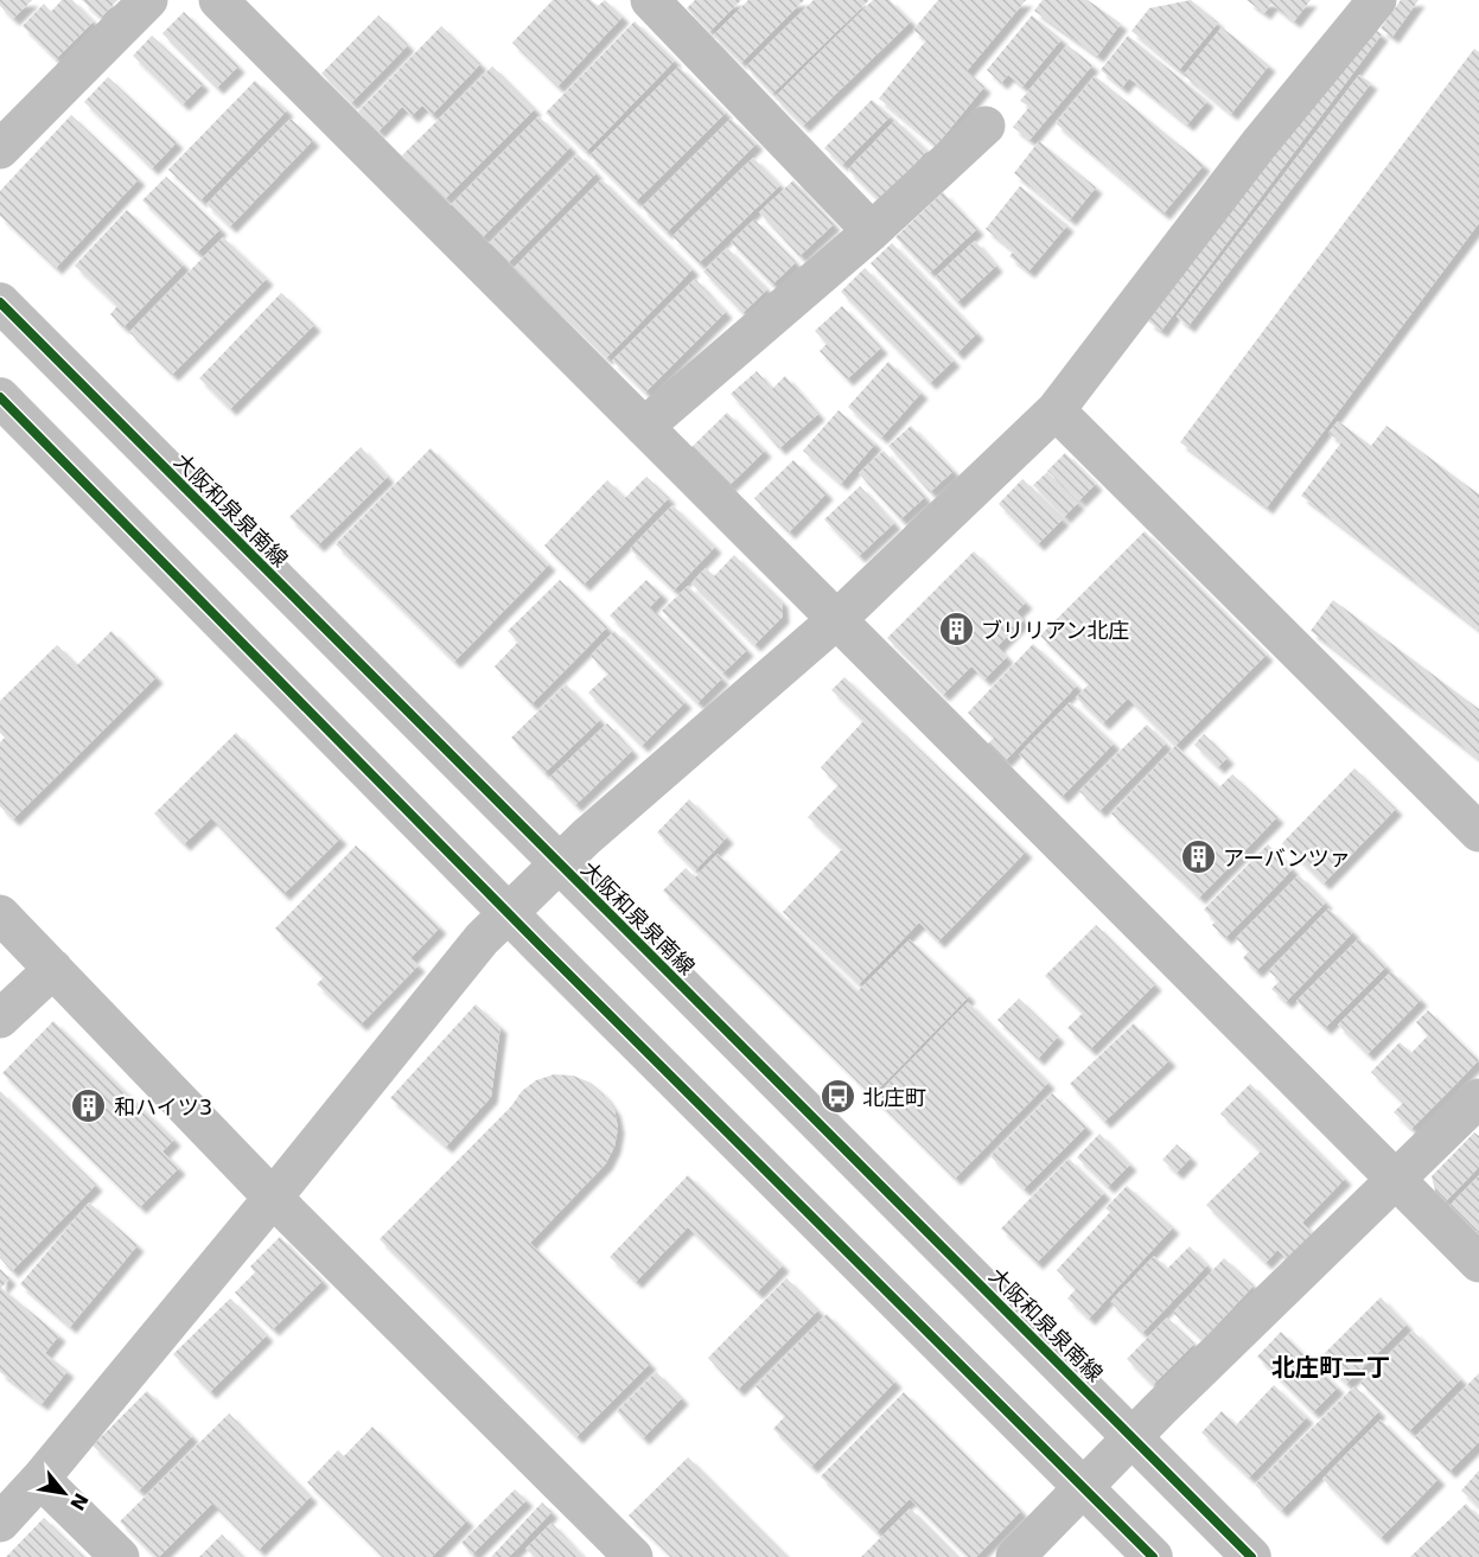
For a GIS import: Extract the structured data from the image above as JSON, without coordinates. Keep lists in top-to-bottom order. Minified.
{"streets":{"street":["大阪和泉泉南線"]},"districts":["北庄町二丁"],"places":{"building":["ブリリアン北庄","アーバンツァ","和ハイツ3"],"bus stop":["北庄町"]},"north":"bottom right"}
